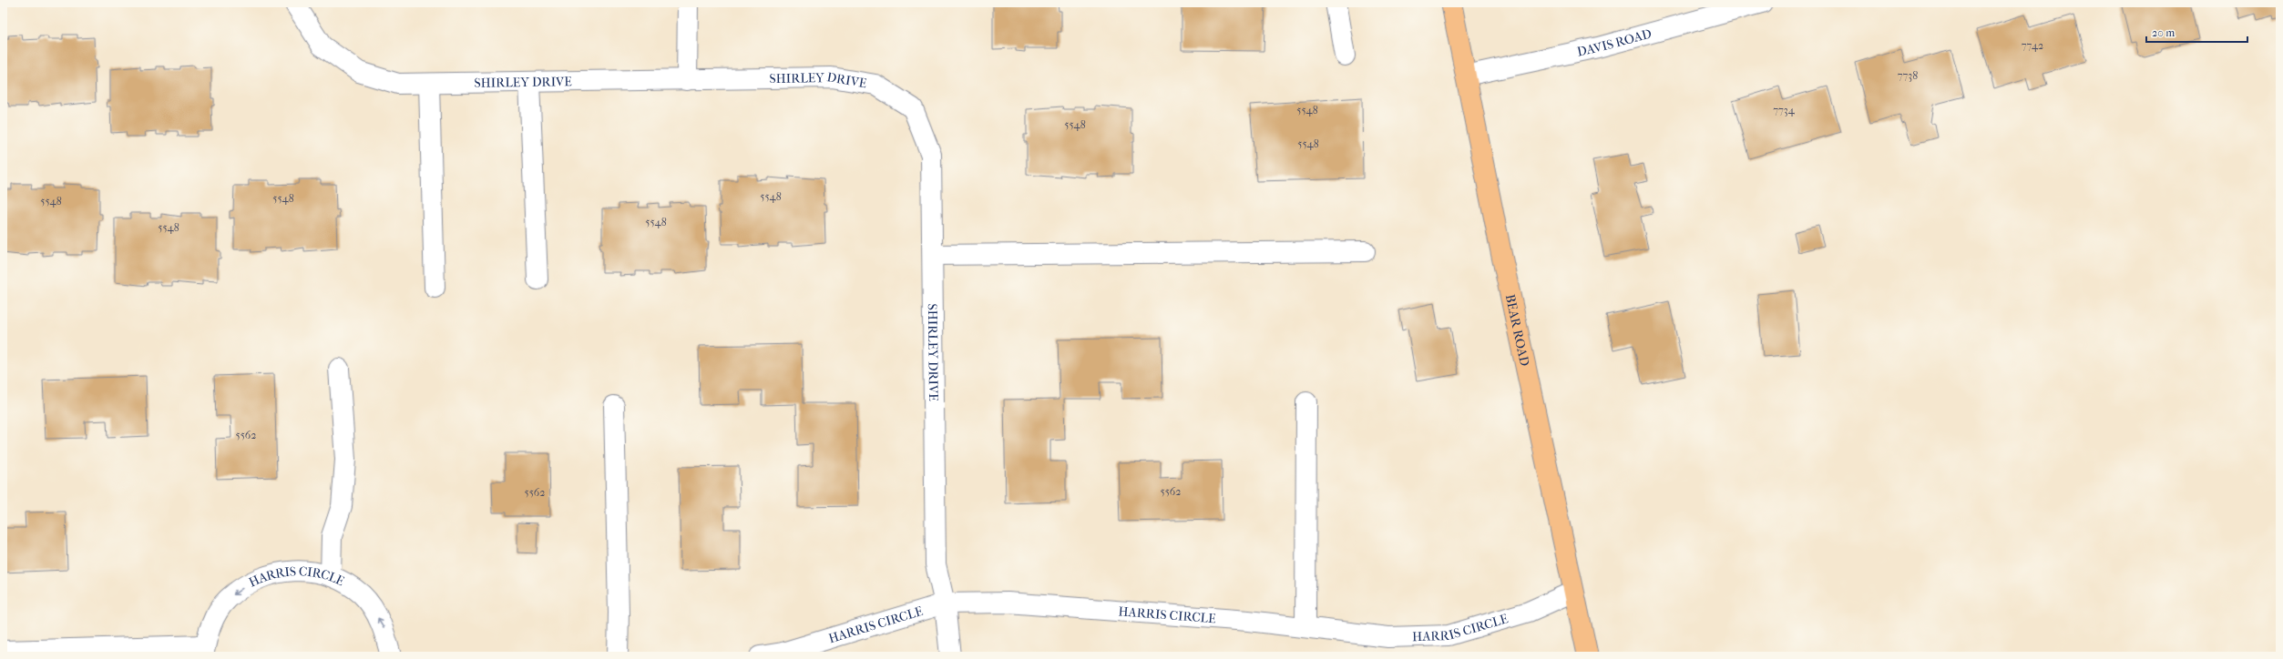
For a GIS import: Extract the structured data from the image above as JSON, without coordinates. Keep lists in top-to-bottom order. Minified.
{"streets":{"main road":["BEAR ROAD"],"street":["DAVIS ROAD","SHIRLEY DRIVE","HARRIS CIRCLE"]},"crossings":[["DAVIS ROAD","BEAR ROAD"],["SHIRLEY DRIVE","HARRIS CIRCLE"],["BEAR ROAD","HARRIS CIRCLE"]],"house_numbers":["7742","7738","5548","7734","5548","5548","5548","5548","5548","5548","5548","5562","5562","5562"],"scale_bar":"20 m"}
